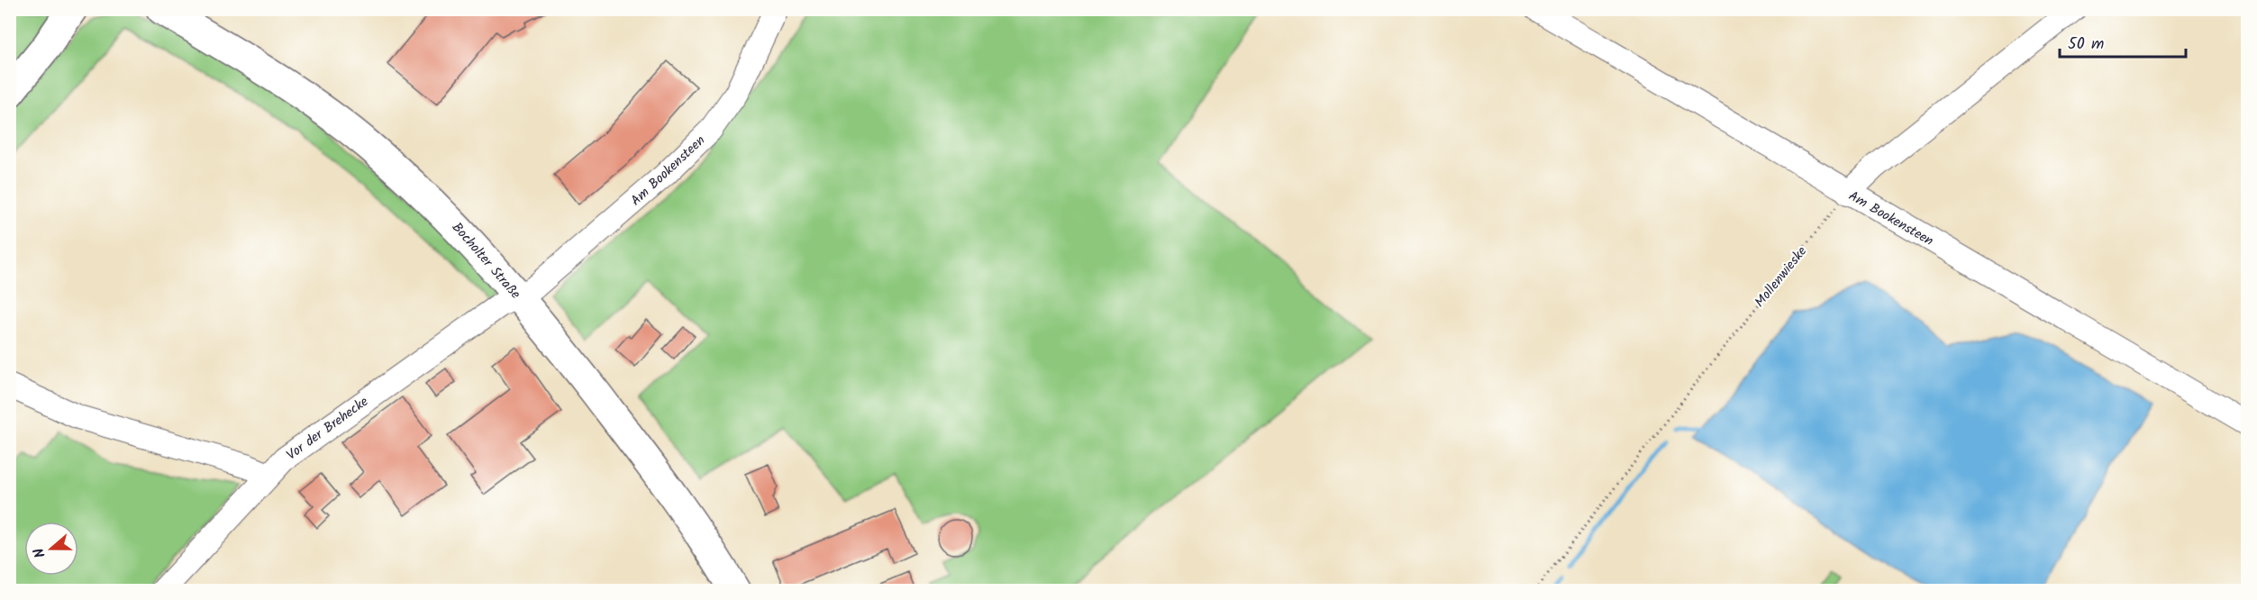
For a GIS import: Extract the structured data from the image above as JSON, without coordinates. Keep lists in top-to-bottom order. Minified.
{"streets":{"main road":["Bocholter Straße"],"street":["Am Bookensteen","Vor der Brehecke"],"path":["Mollenwieske"]},"crossings":[["Am Bookensteen","Bocholter Straße"],["Am Bookensteen","Mollenwieske"],["Am Bookensteen","Vor der Brehecke"],["Bocholter Straße","Vor der Brehecke"]],"scale_bar":"50 m","north":"left"}
